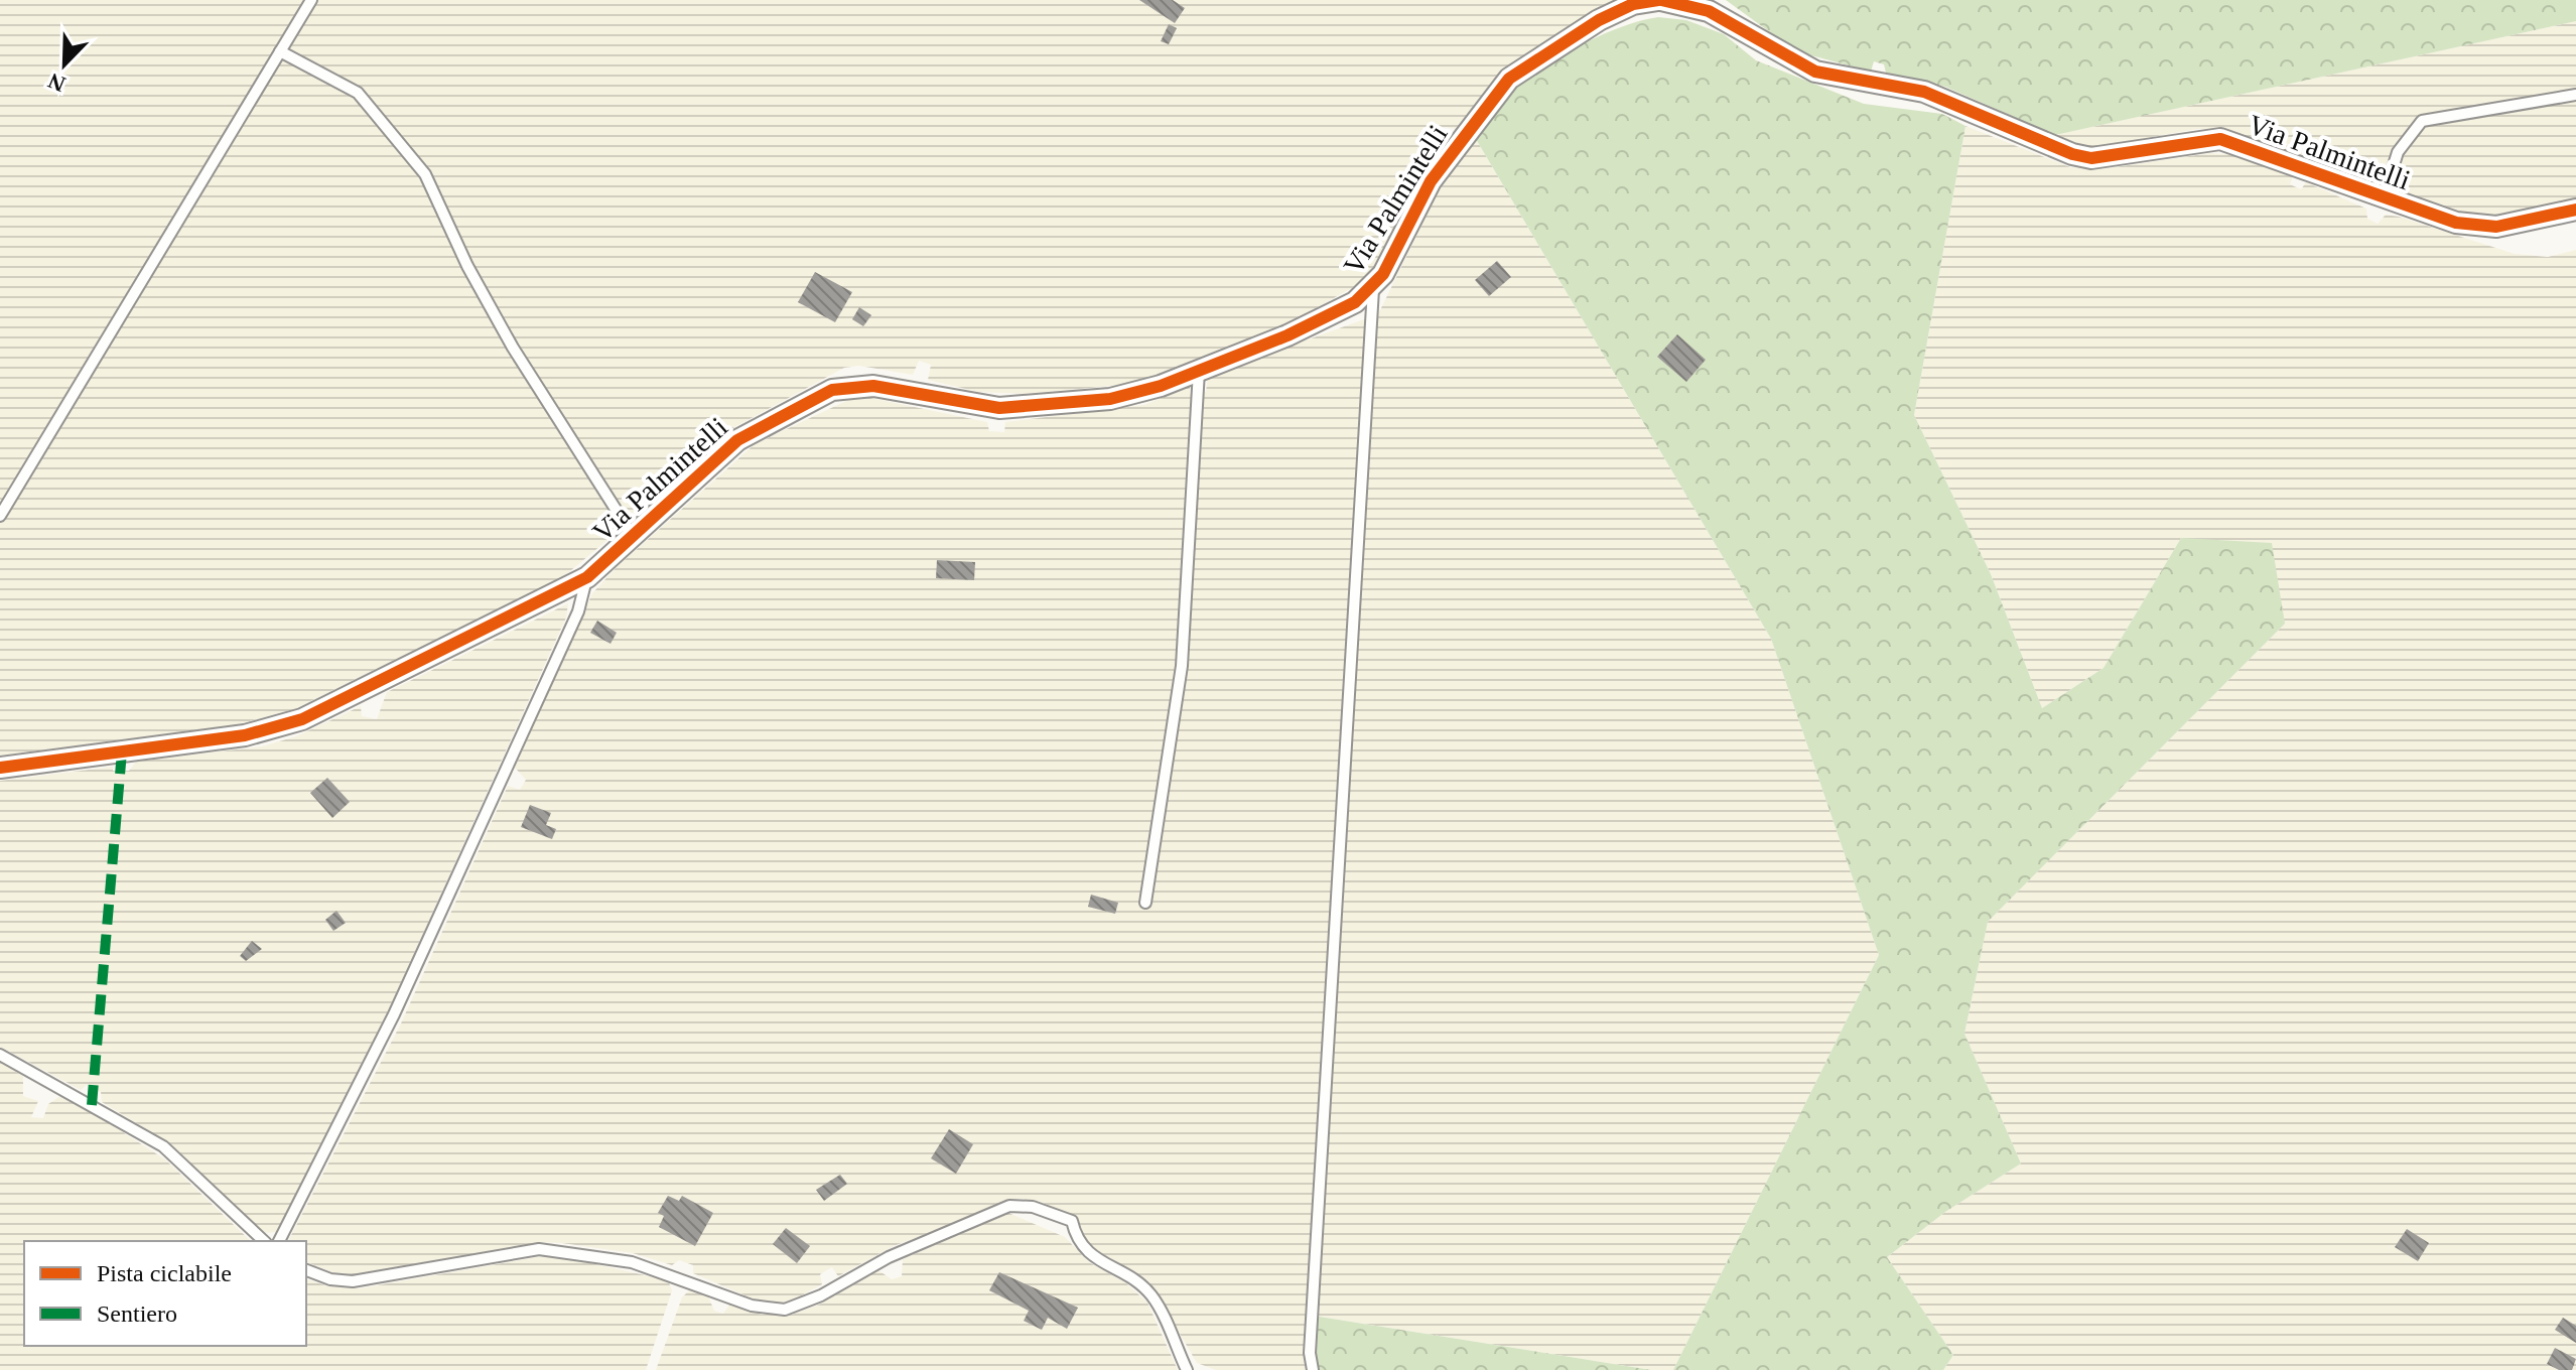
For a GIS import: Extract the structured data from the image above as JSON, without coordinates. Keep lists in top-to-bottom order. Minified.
{"streets":{"street":["Via Palmintelli"]},"legend":["Pista ciclabile","Sentiero"],"north":"bottom left"}
